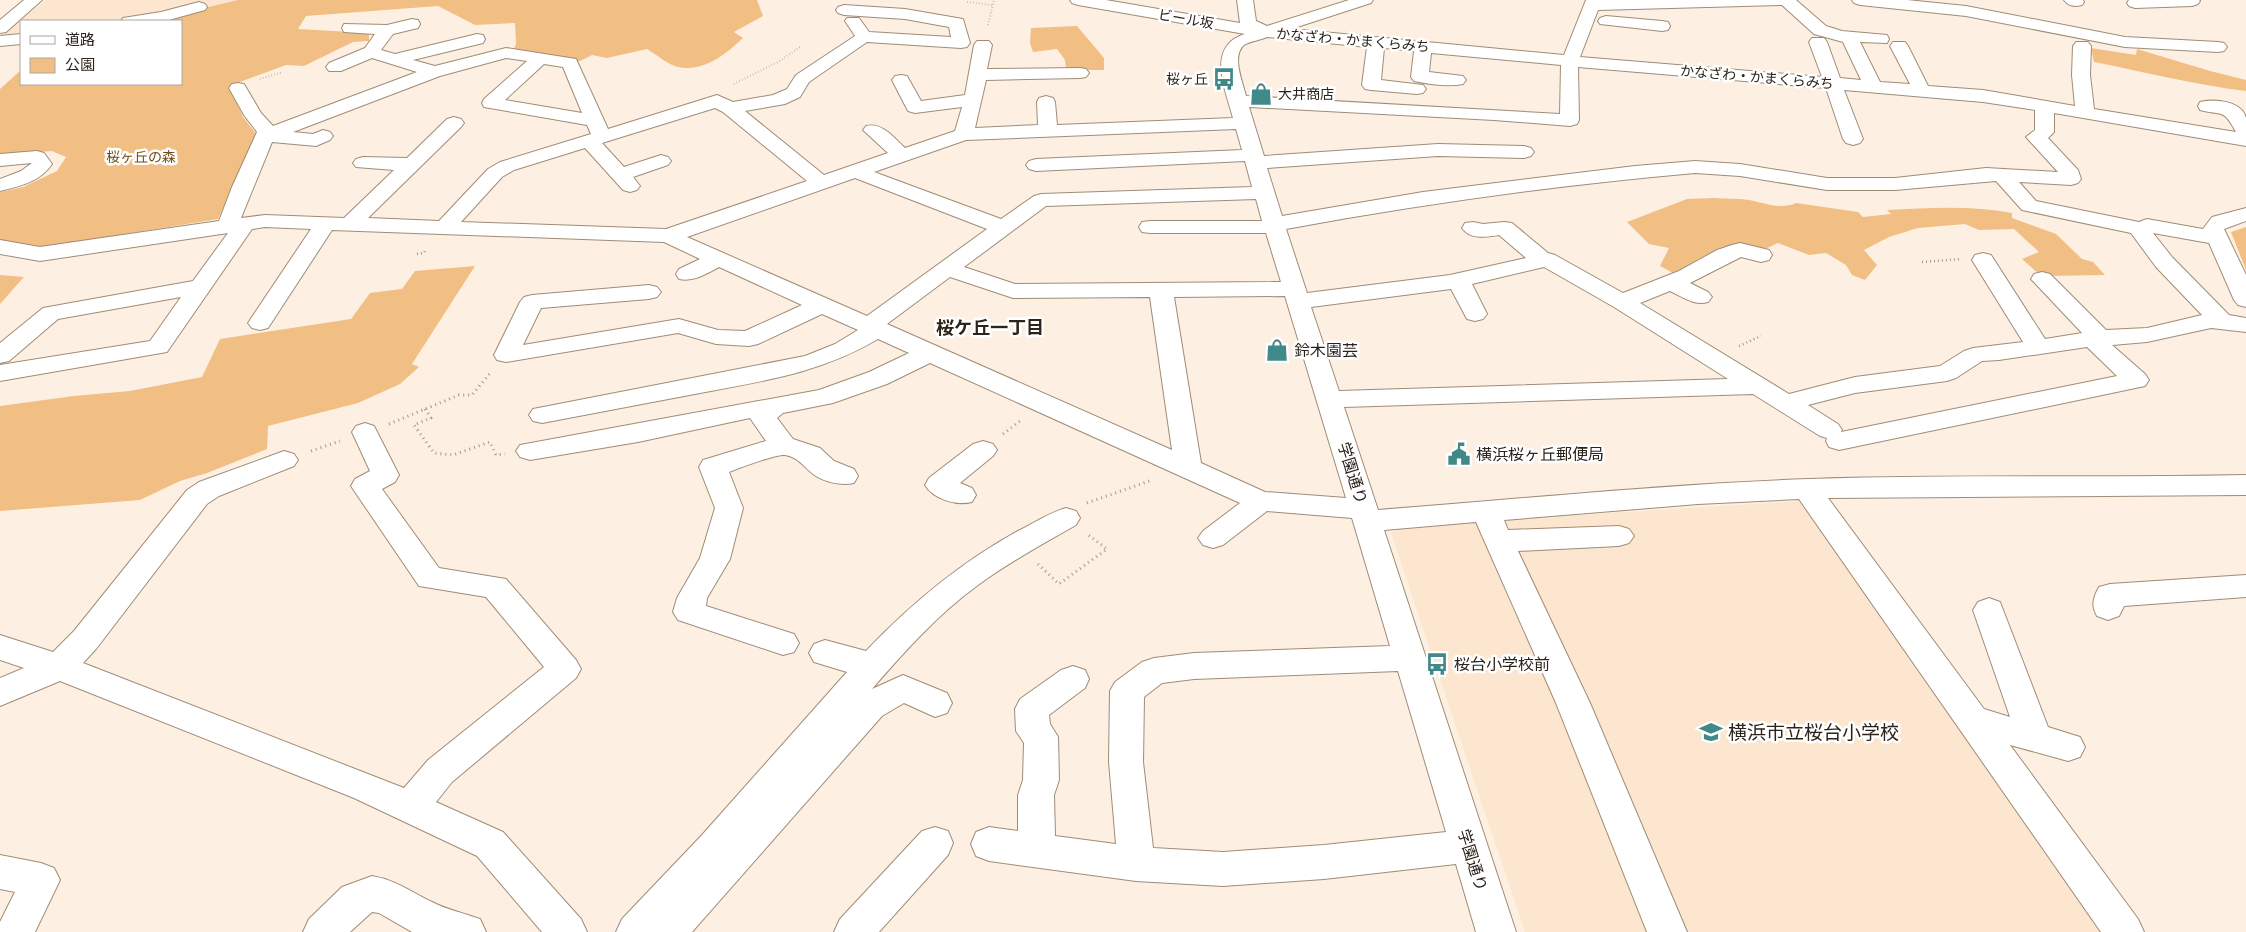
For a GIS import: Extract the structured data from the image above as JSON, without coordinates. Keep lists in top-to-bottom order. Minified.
{"streets":{"street":["ビール坂","かなざわ・かまくらみち","学園通り"]},"crossings":[["ビール坂","かなざわ・かまくらみち"],["ビール坂","学園通り"],["かなざわ・かまくらみち","学園通り"]],"districts":["桜ケ丘一丁目"],"parks":["桜ヶ丘の森"],"places":{"bus stop":["桜ヶ丘","桜台小学校前"],"shop":["大井商店","鈴木園芸"],"public building":["横浜桜ヶ丘郵便局"],"school or university":["横浜市立桜台小学校"]},"legend":["道路","公園"]}
